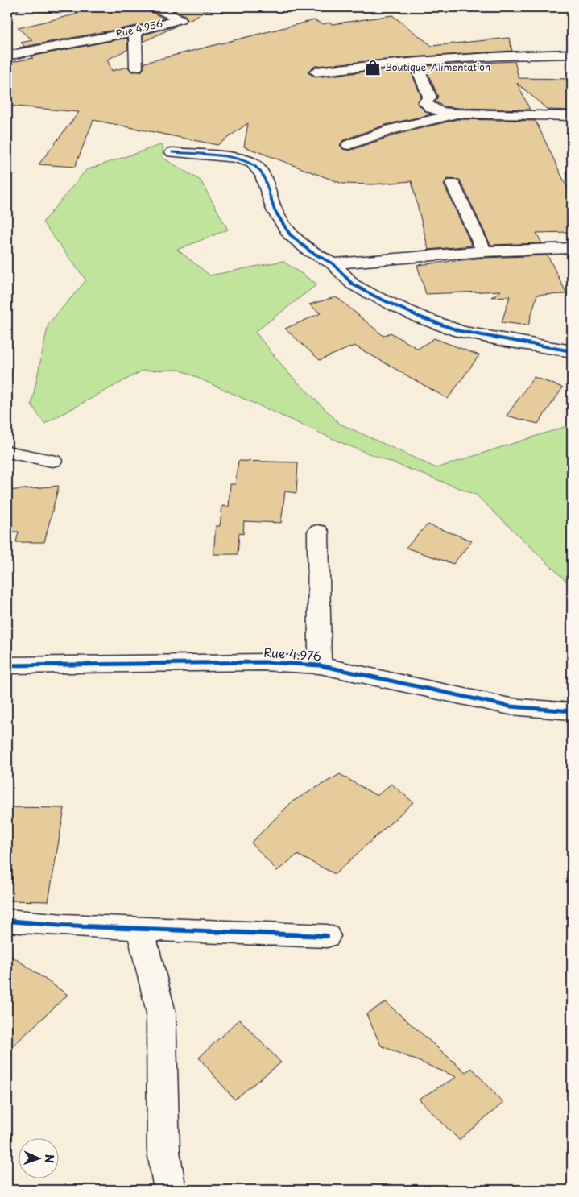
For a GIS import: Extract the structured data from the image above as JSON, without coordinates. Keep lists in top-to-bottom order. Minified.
{"streets":{"street":["Rue 4.956","Rue 4.976"]},"places":{"shop":["Boutique_Alimentation"]},"north":"right"}
